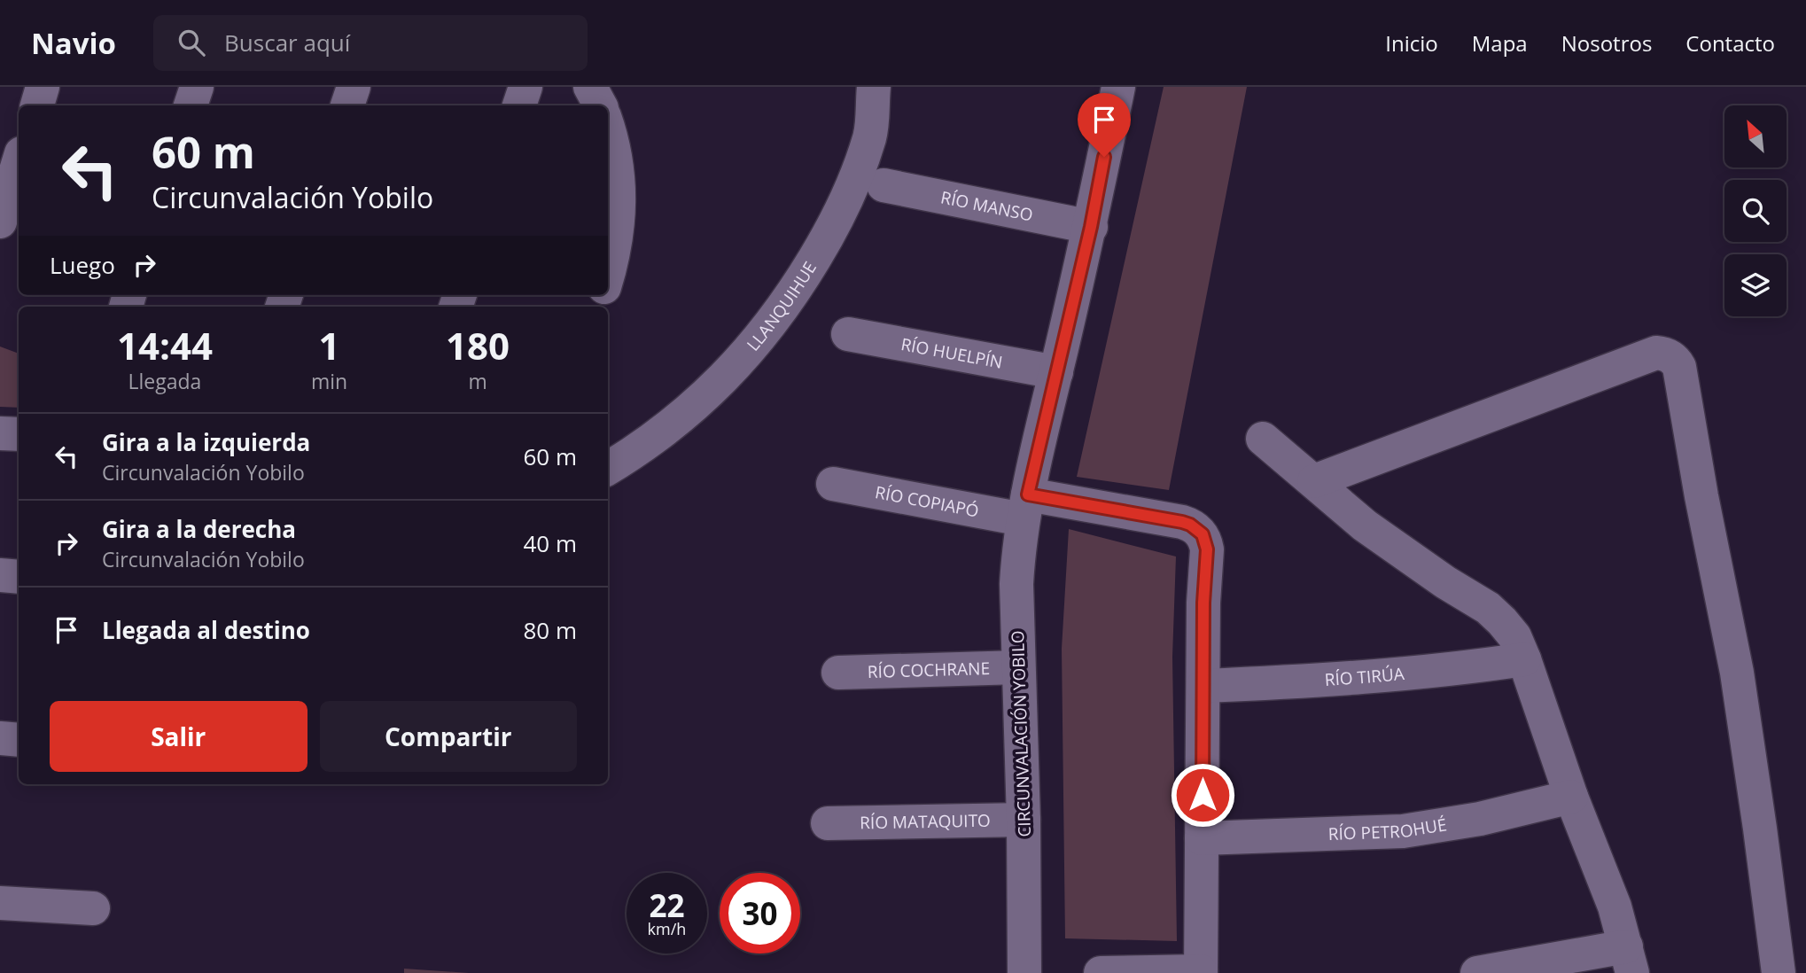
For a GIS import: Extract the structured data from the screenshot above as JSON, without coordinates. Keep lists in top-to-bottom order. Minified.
{"streets":{"street":["RÍO MANSO","LLANQUIHUE","RÍO HUELPÍN","RÍO COPIAPÓ","RÍO COCHRANE","RÍO TIRÚA","CIRCUNVALACIÓN YOBILO","RÍO MATAQUITO","RÍO PETROHUÉ"]},"crossings":[["RÍO MANSO","CIRCUNVALACIÓN YOBILO"],["RÍO HUELPÍN","CIRCUNVALACIÓN YOBILO"],["RÍO COPIAPÓ","CIRCUNVALACIÓN YOBILO"],["RÍO COCHRANE","CIRCUNVALACIÓN YOBILO"],["CIRCUNVALACIÓN YOBILO","RÍO MATAQUITO"]],"north":"top left","page":{"header":"Navio","search":"Buscar aquí","nav":["Inicio","Mapa","Nosotros","Contacto"],"turn":["60 m","Circunvalación Yobilo"],"then":"Luego","eta":["14:44","Llegada","1","min","180","m"],"list":[{"name":"Gira a la izquierda","note":"Circunvalación Yobilo","value":"60 m"},{"name":"Gira a la derecha","note":"Circunvalación Yobilo","value":"40 m"},{"name":"Llegada al destino","value":"80 m"}],"buttons":["Salir","Compartir"],"speed":"22 km/h","limit":"30"}}
